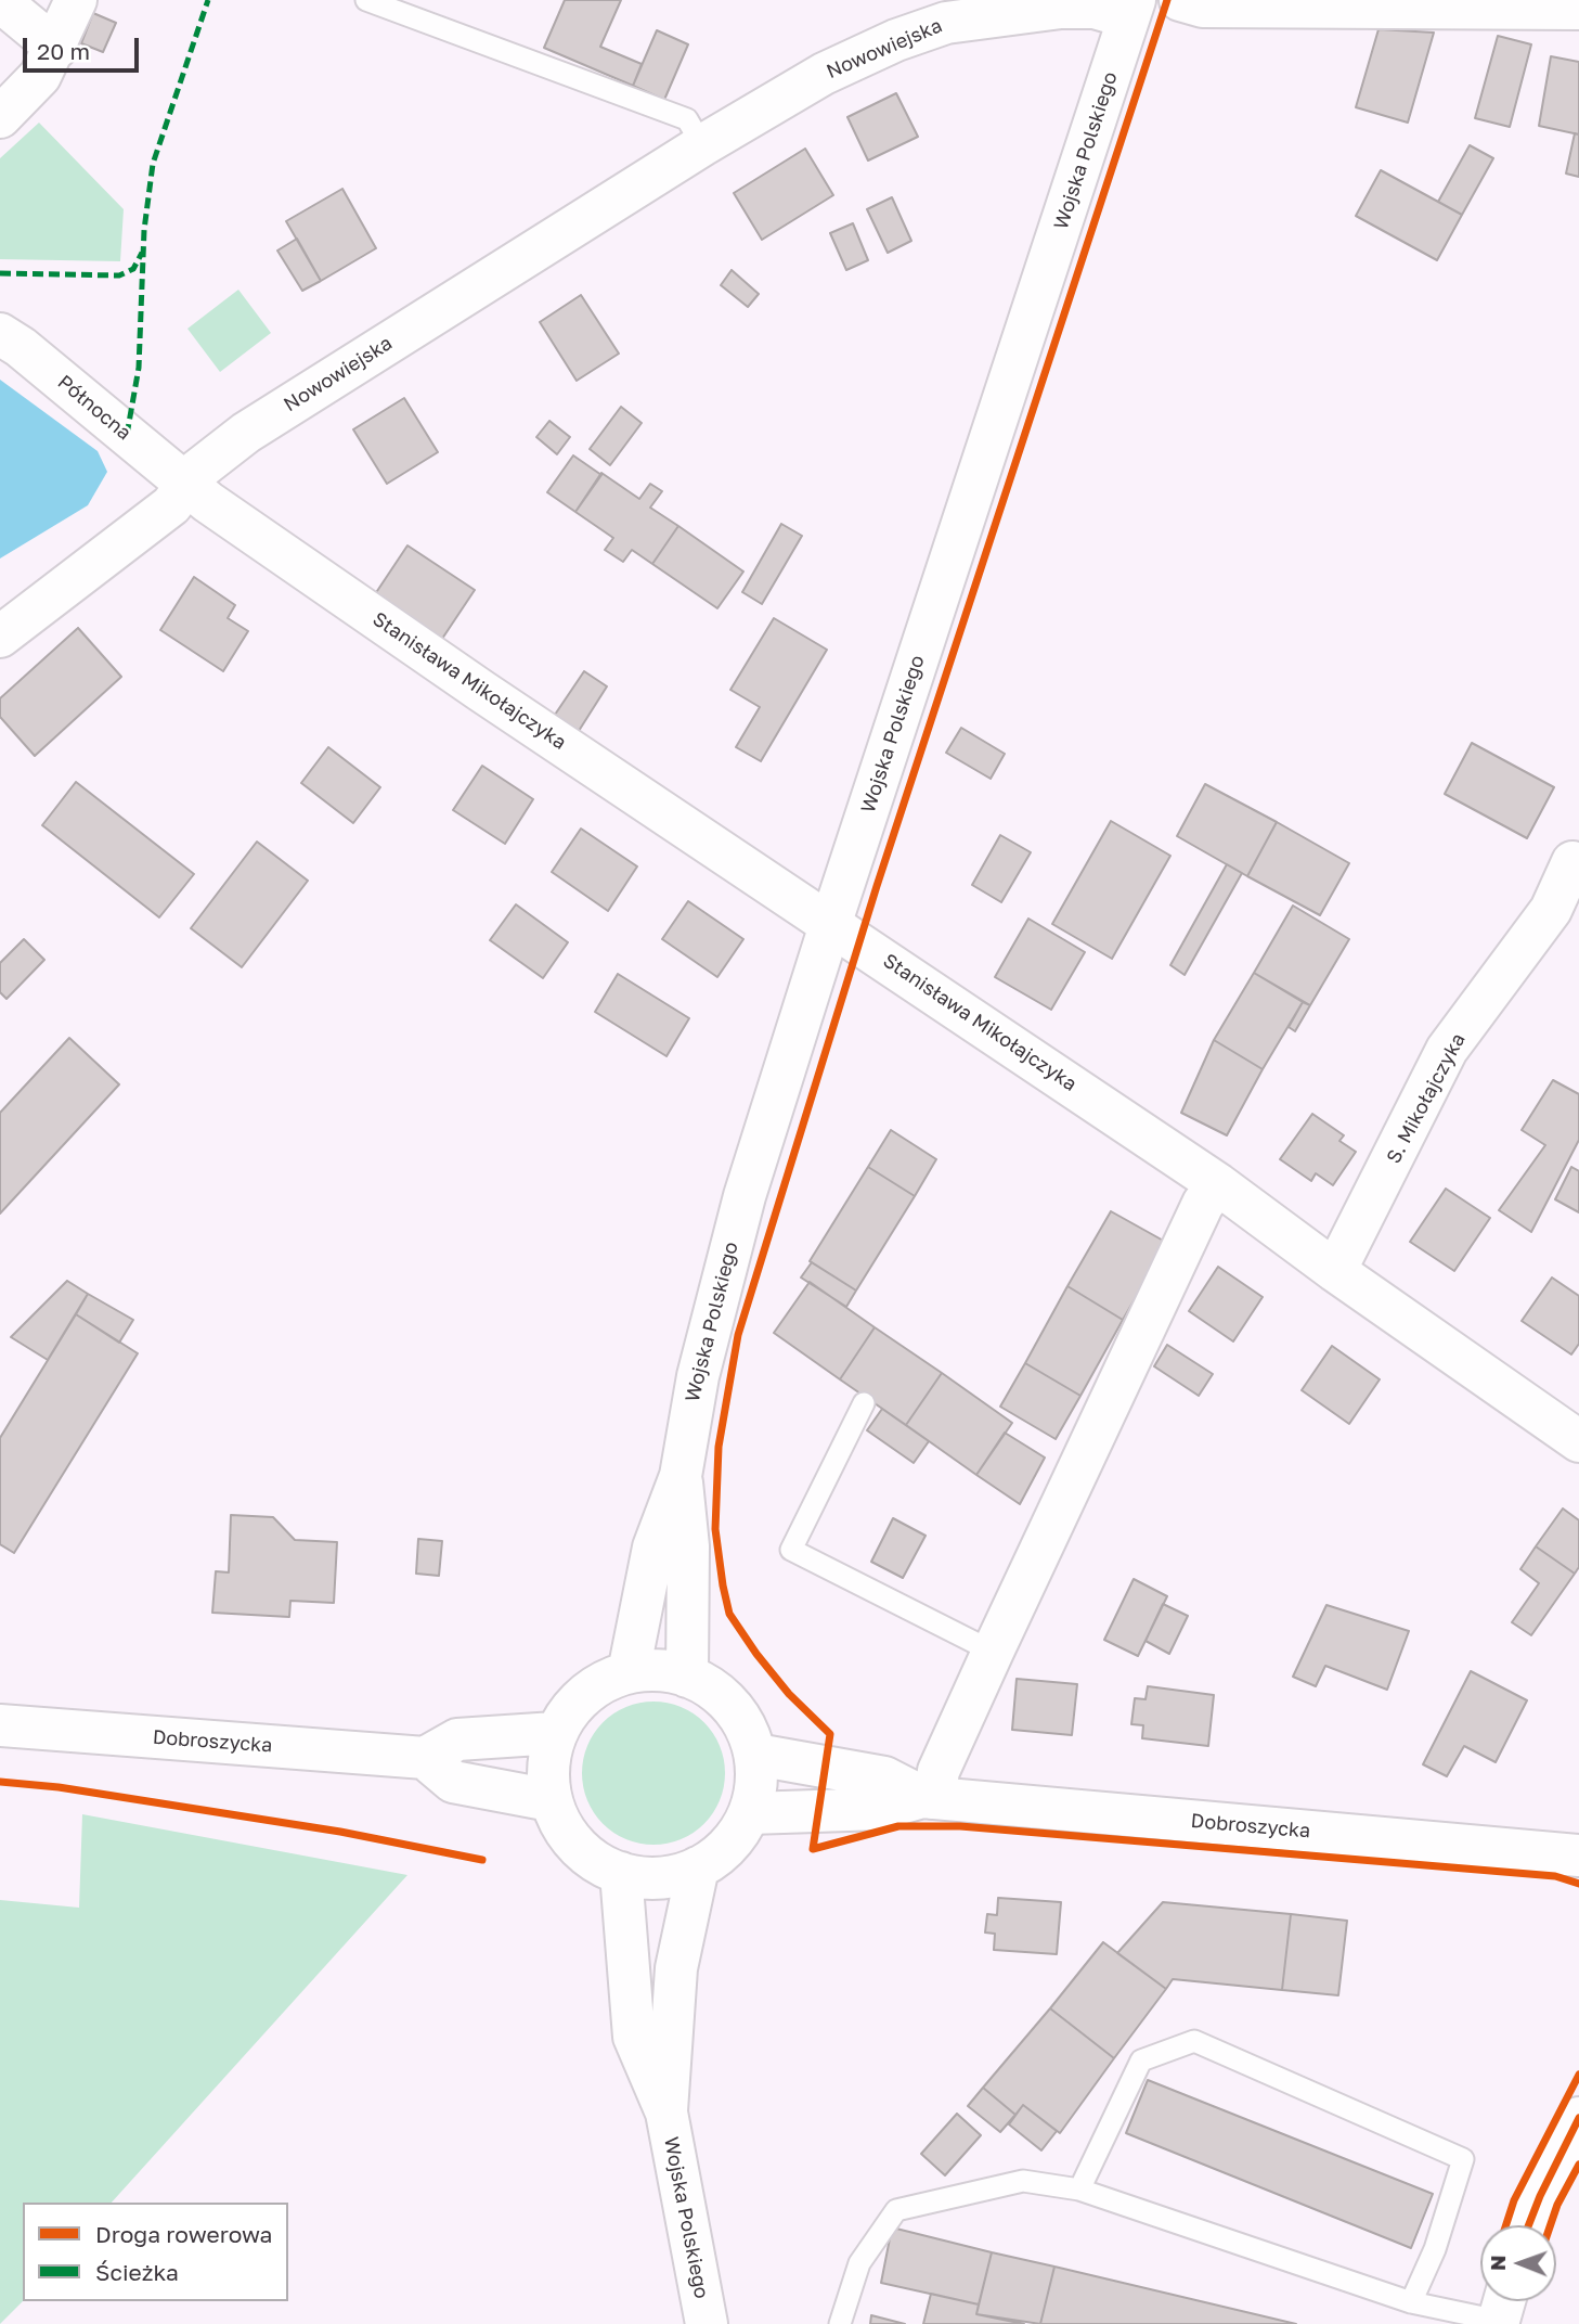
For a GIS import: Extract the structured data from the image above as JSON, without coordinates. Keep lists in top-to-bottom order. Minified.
{"streets":{"street":["Nowowiejska","Wojska Polskiego","Północna","Stanisława Mikołajczyka","S. Mikołajczyka","Dobroszycka"]},"crossings":[["Nowowiejska","Wojska Polskiego"],["Nowowiejska","Północna"],["Nowowiejska","Stanisława Mikołajczyka"],["Wojska Polskiego","Stanisława Mikołajczyka"],["Wojska Polskiego","Dobroszycka"],["Północna","Stanisława Mikołajczyka"],["Stanisława Mikołajczyka","S. Mikołajczyka"]],"legend":["Droga rowerowa","Ścieżka"],"scale_bar":"20 m","north":"left"}
